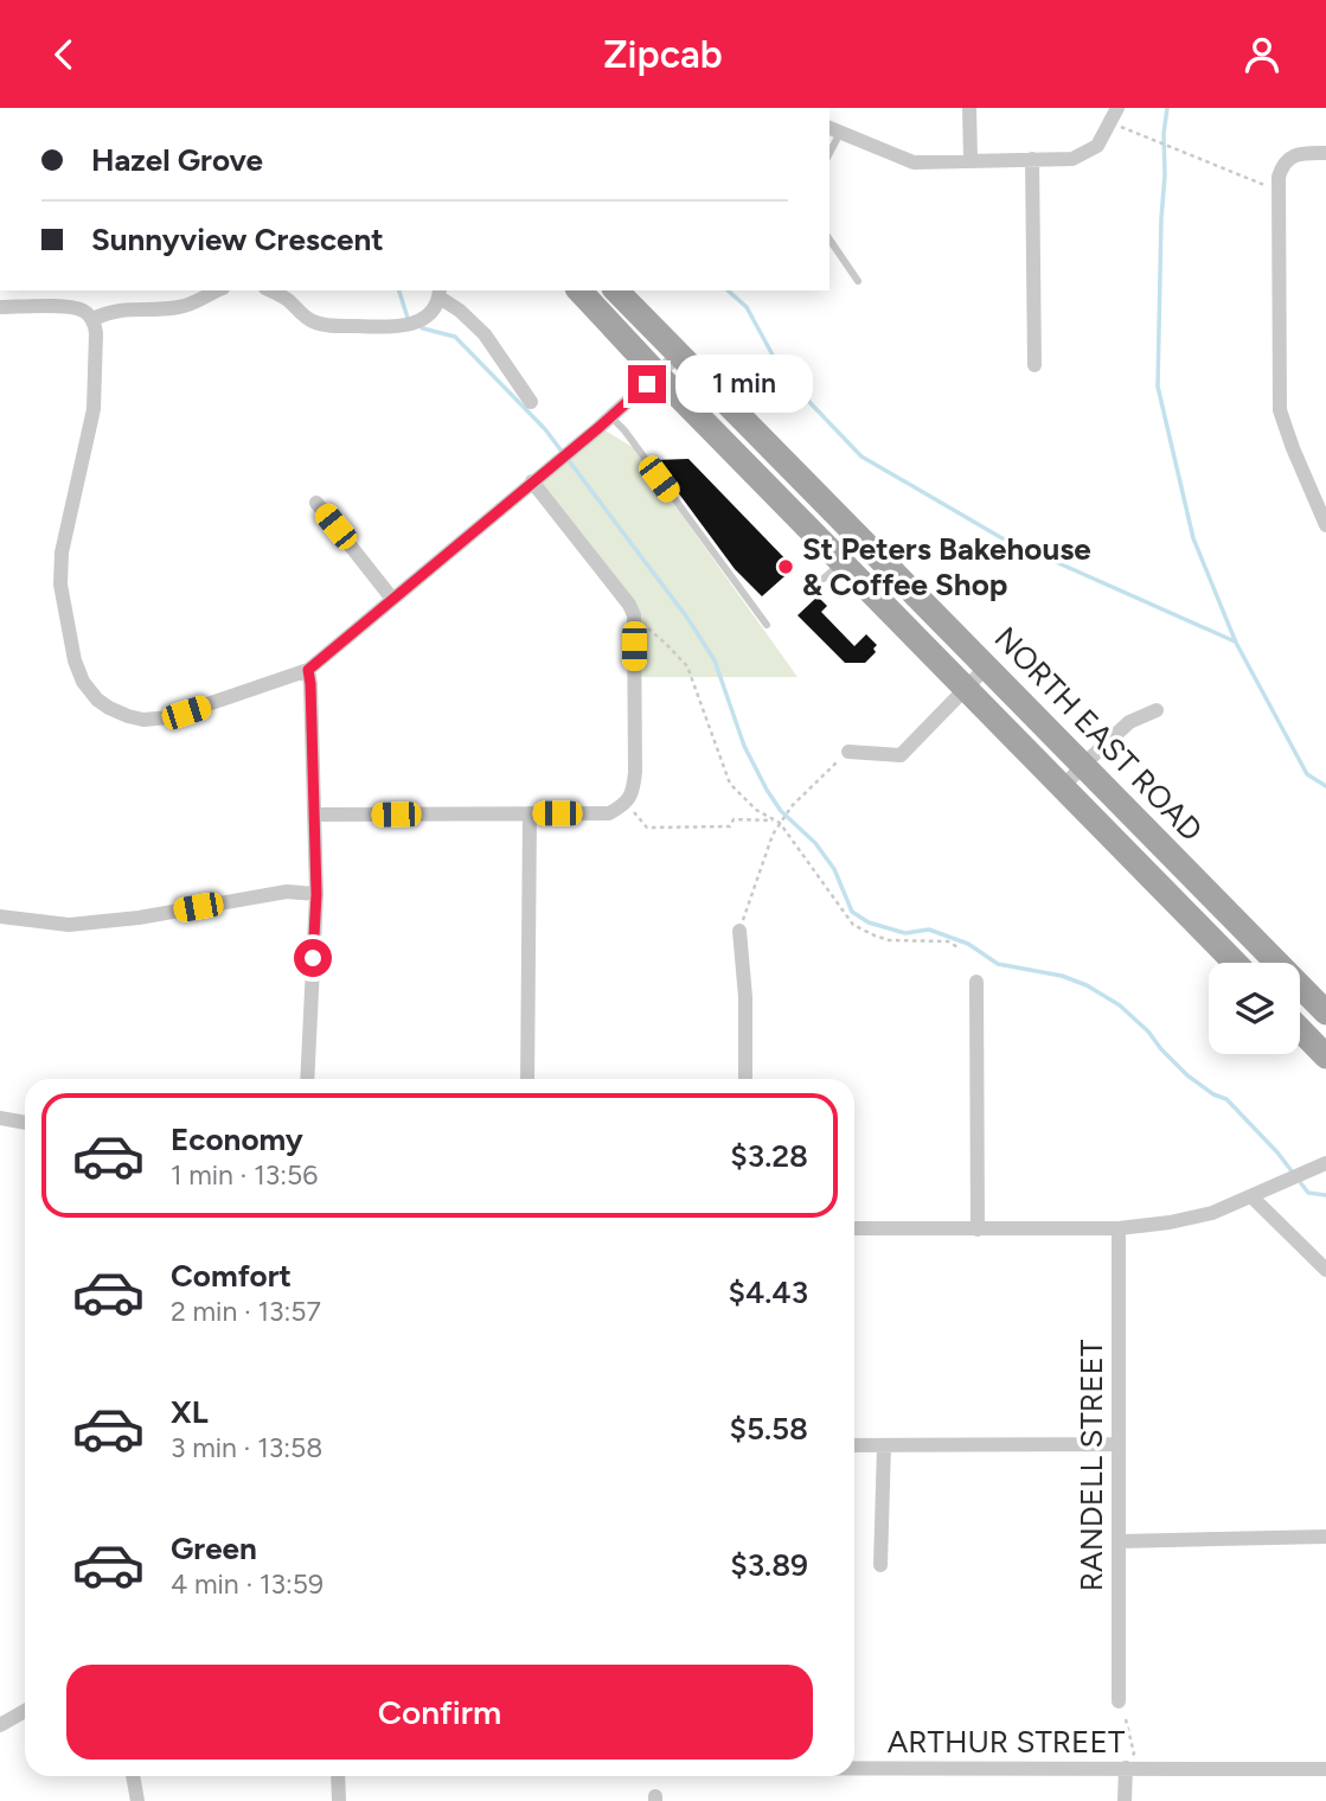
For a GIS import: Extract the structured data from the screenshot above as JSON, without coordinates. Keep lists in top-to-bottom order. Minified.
{"streets":{"main road":["NORTH EAST ROAD"],"street":["RANDELL STREET","ARTHUR STREET"]},"places":["St Peters Bakehouse & Coffee Shop"],"page":{"header":"Zipcab","banner":["Hazel Grove","Sunnyview Crescent"],"bubble":"1 min","list":[{"name":"Economy","note":"1 min · 13:56","value":"$3.28"},{"name":"Comfort","note":"2 min · 13:57","value":"$4.43"},{"name":"XL","note":"3 min · 13:58","value":"$5.58"},{"name":"Green","note":"4 min · 13:59","value":"$3.89"}],"buttons":"Confirm"}}
